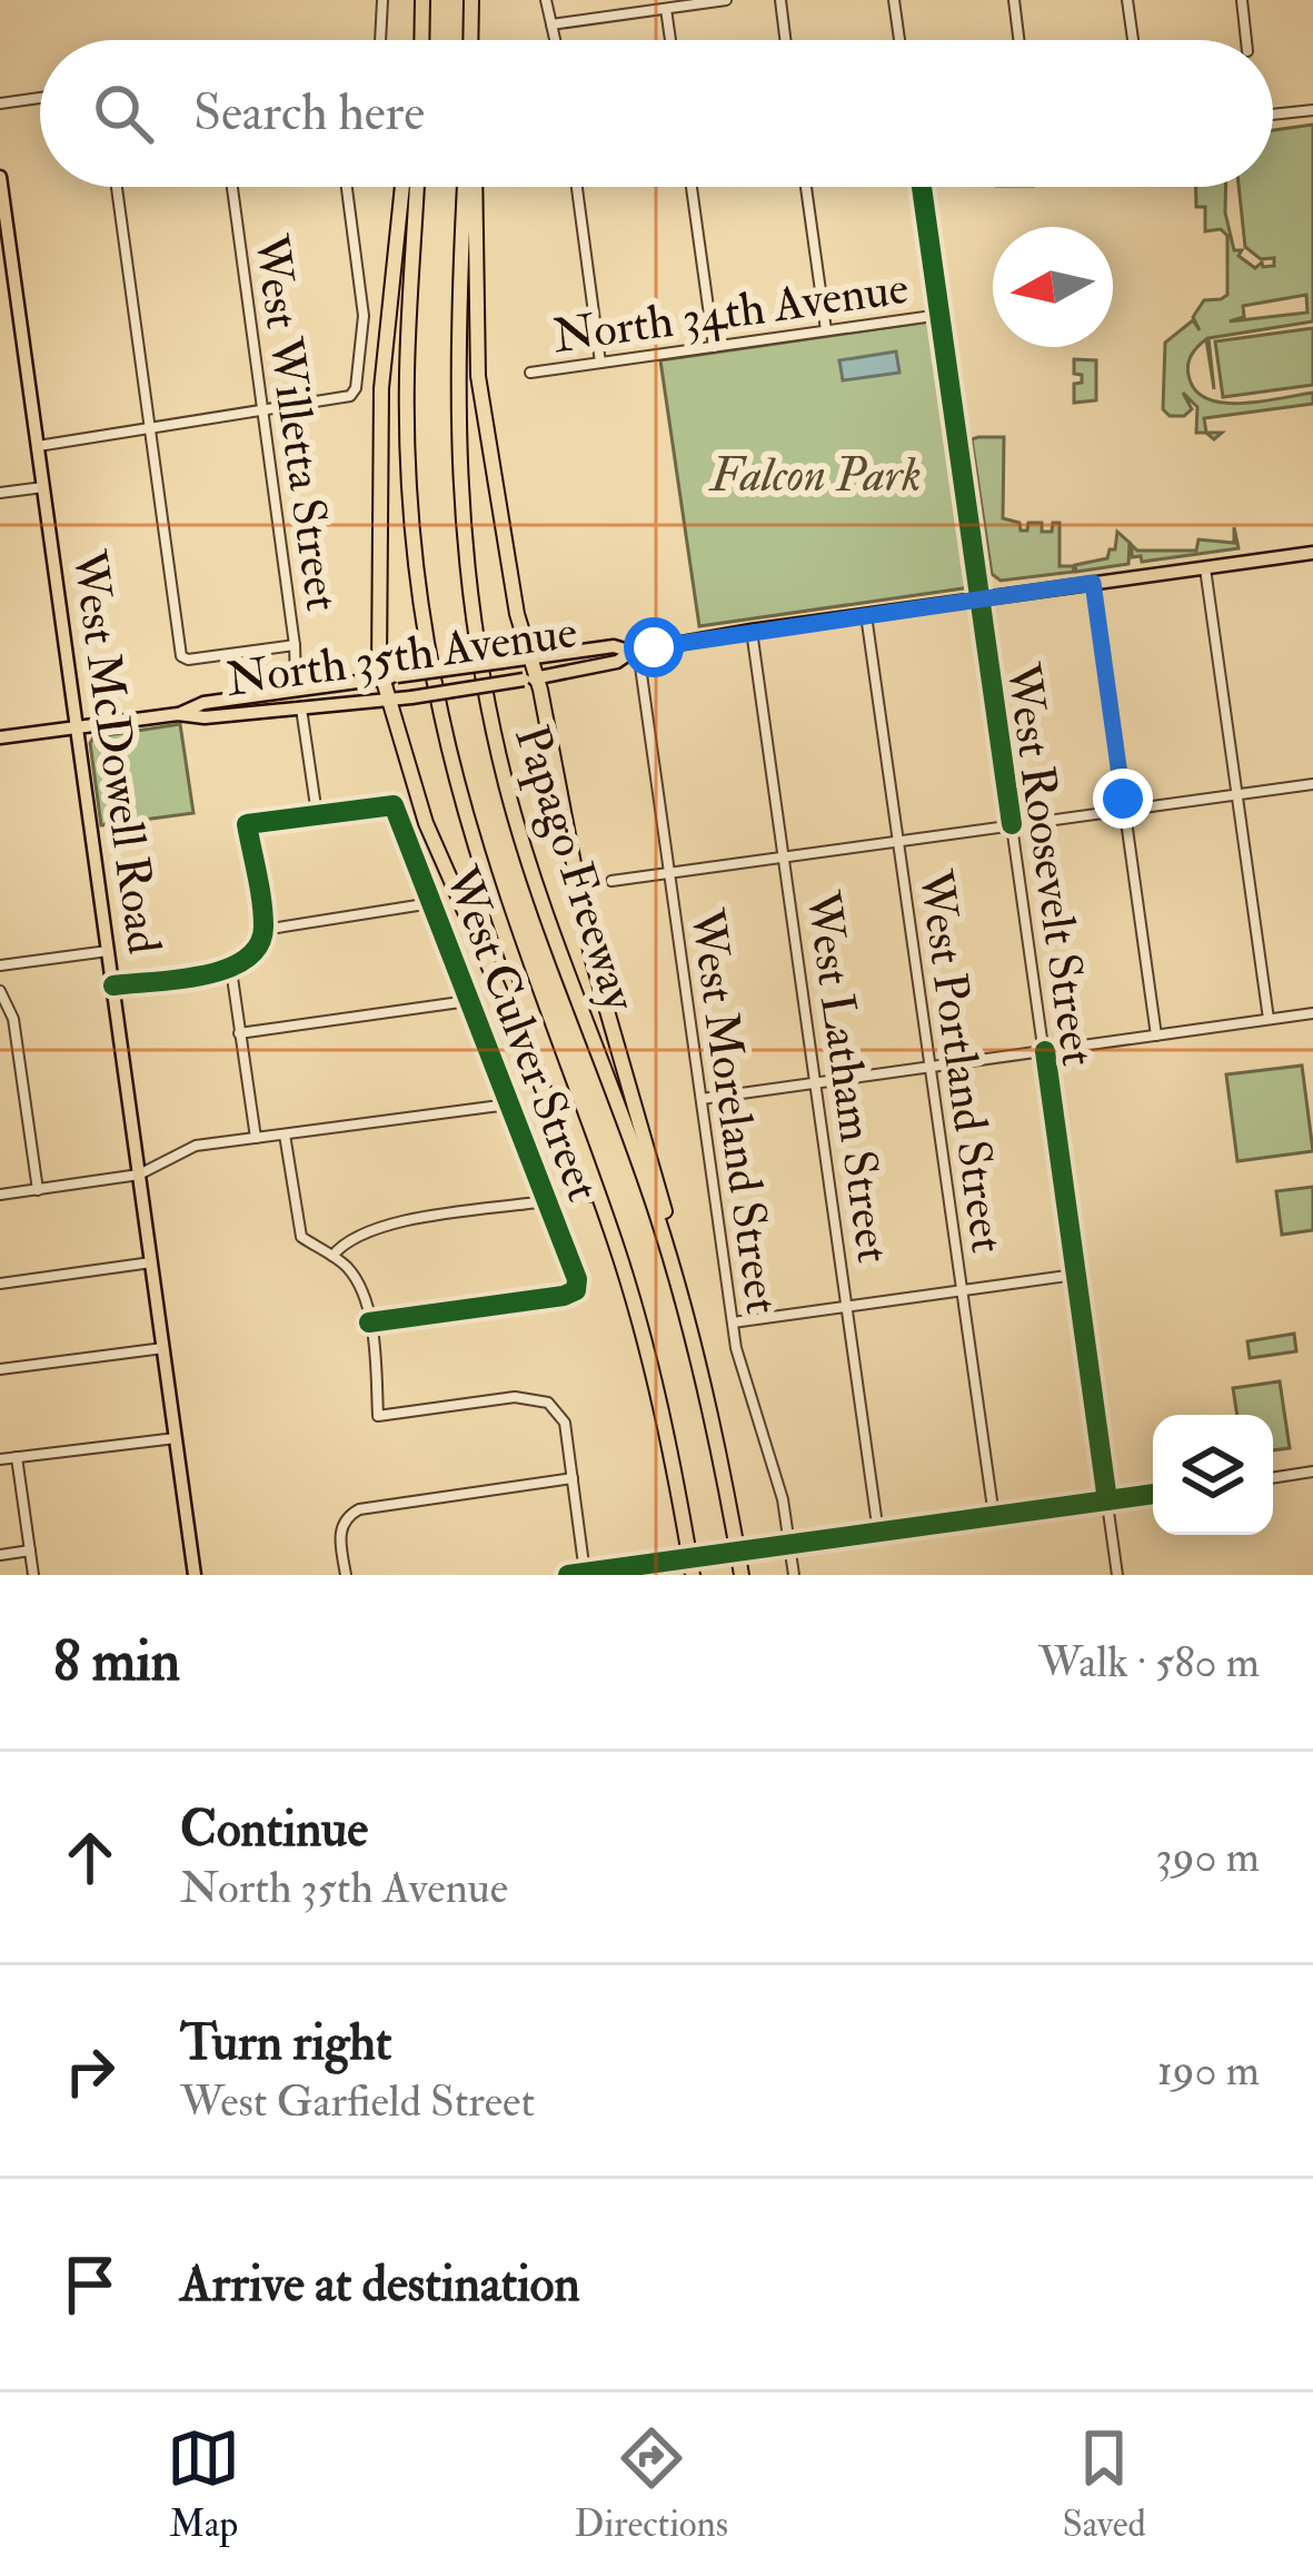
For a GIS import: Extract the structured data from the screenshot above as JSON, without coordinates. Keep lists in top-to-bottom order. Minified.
{"streets":{"highway":["Papago Freeway"],"main road":["North 35th Avenue","West McDowell Road"],"street":["North 34th Avenue","West Willetta Street","West Roosevelt Street","West Culver Street","West Portland Street","West Latham Street","West Moreland Street"]},"crossings":[["North 34th Avenue","West Roosevelt Street"],["West Willetta Street","North 35th Avenue"],["North 35th Avenue","West McDowell Road"],["North 35th Avenue","West Roosevelt Street"],["North 35th Avenue","West Portland Street"],["North 35th Avenue","West Latham Street"],["North 35th Avenue","West Moreland Street"]],"parks":["Falcon Park"],"north":"left","page":{"search":"Search here","heading":["8 min","Walk · 580 m"],"list":[["Continue","North 35th Avenue","390 m"],["Turn right","West Garfield Street","190 m"],"Arrive at destination"],"nav":["Map","Directions","Saved"]}}
